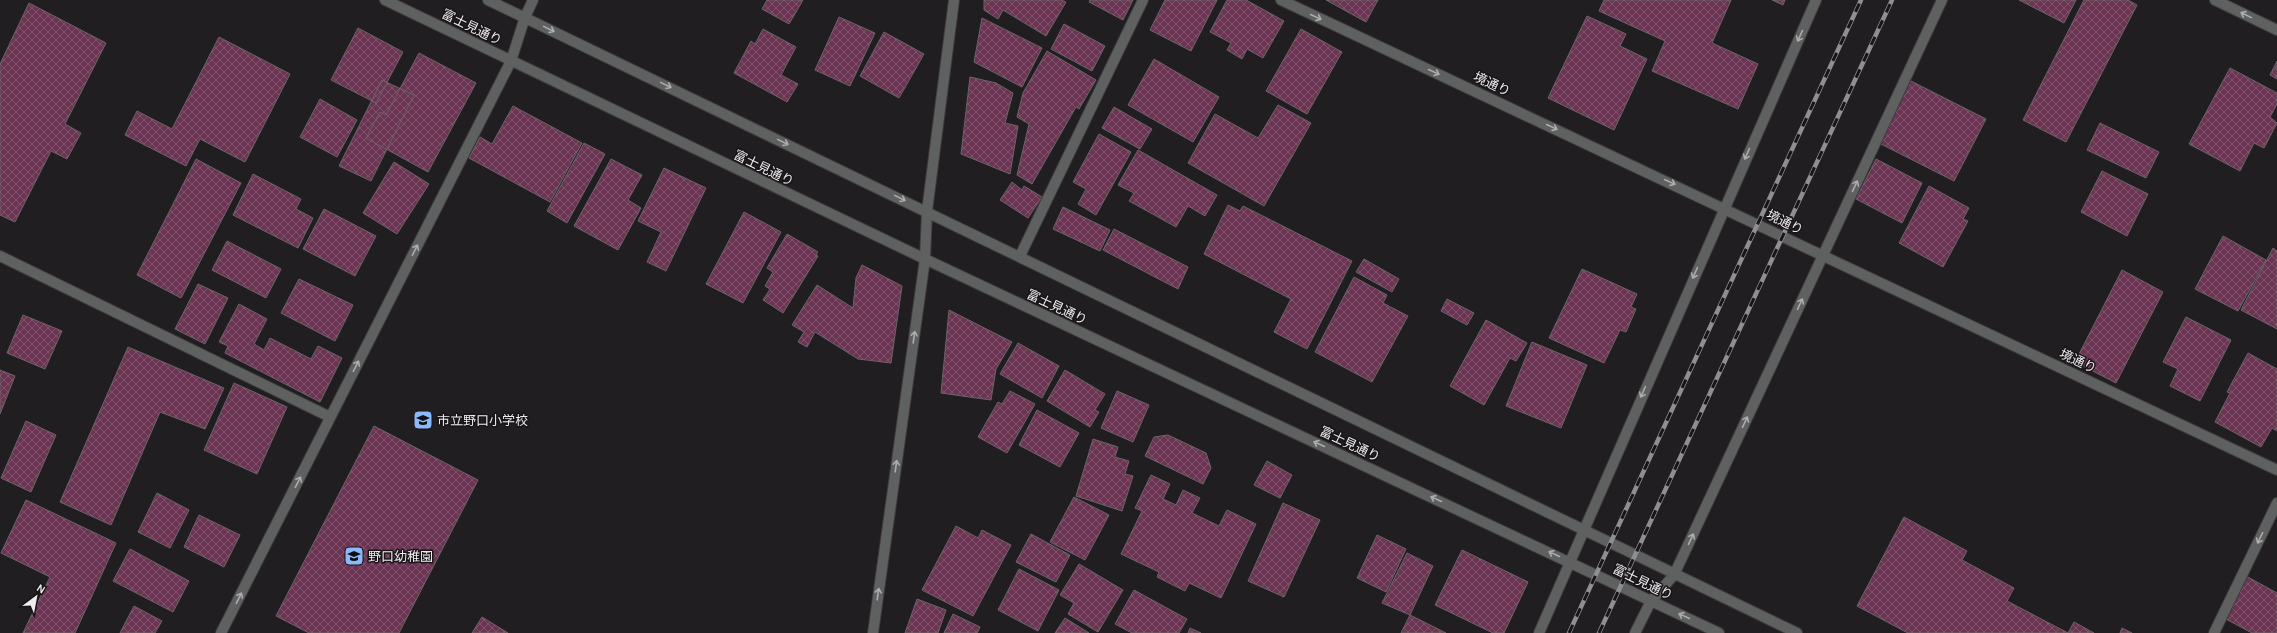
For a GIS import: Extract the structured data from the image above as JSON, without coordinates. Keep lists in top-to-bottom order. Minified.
{"streets":{"street":["富士見通り","境通り"]},"one_way":["境通り"],"places":{"school or university":["市立野口小学校","野口幼稚園"]},"north":"top right"}
